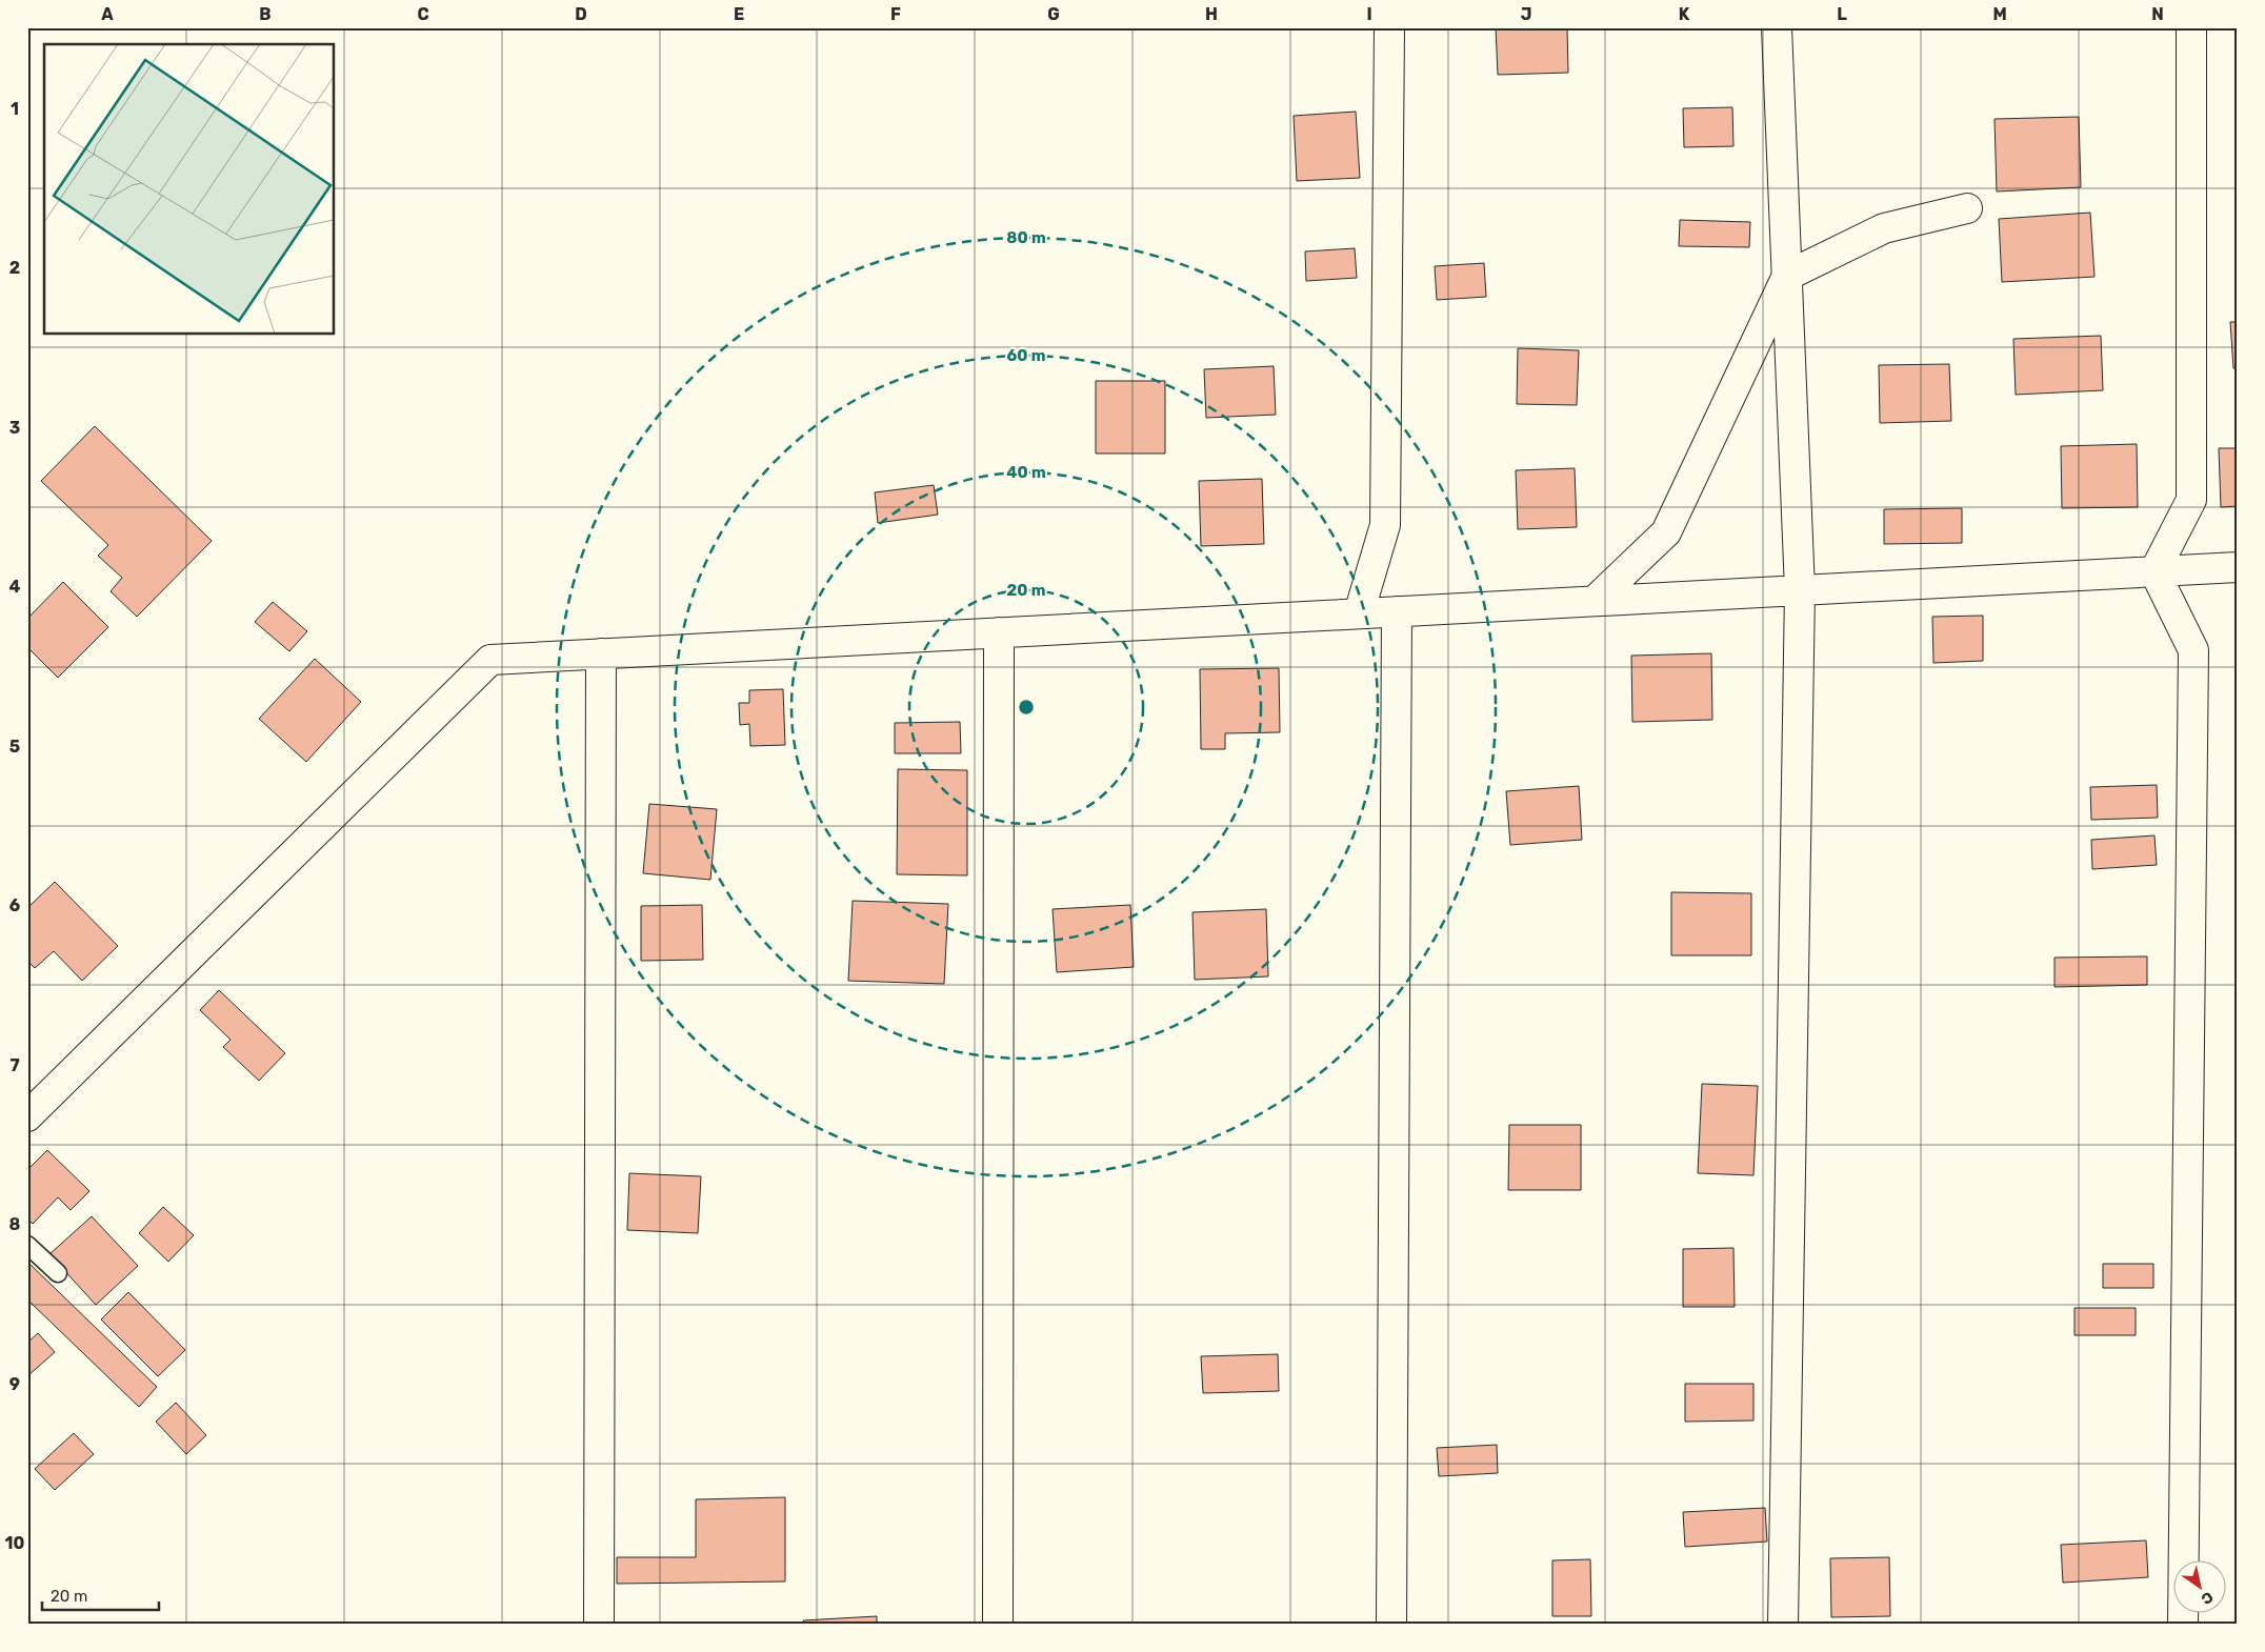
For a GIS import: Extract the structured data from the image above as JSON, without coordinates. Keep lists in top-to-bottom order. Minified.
{"scale_bar":"20 m","north":"bottom right","grid":{"columns":["A","B","C","D","E","F","G","H","I","J","K","L","M","N"],"rows":["1","2","3","4","5","6","7","8","9","10"]},"rings":["80 m","60 m","40 m","20 m"]}
